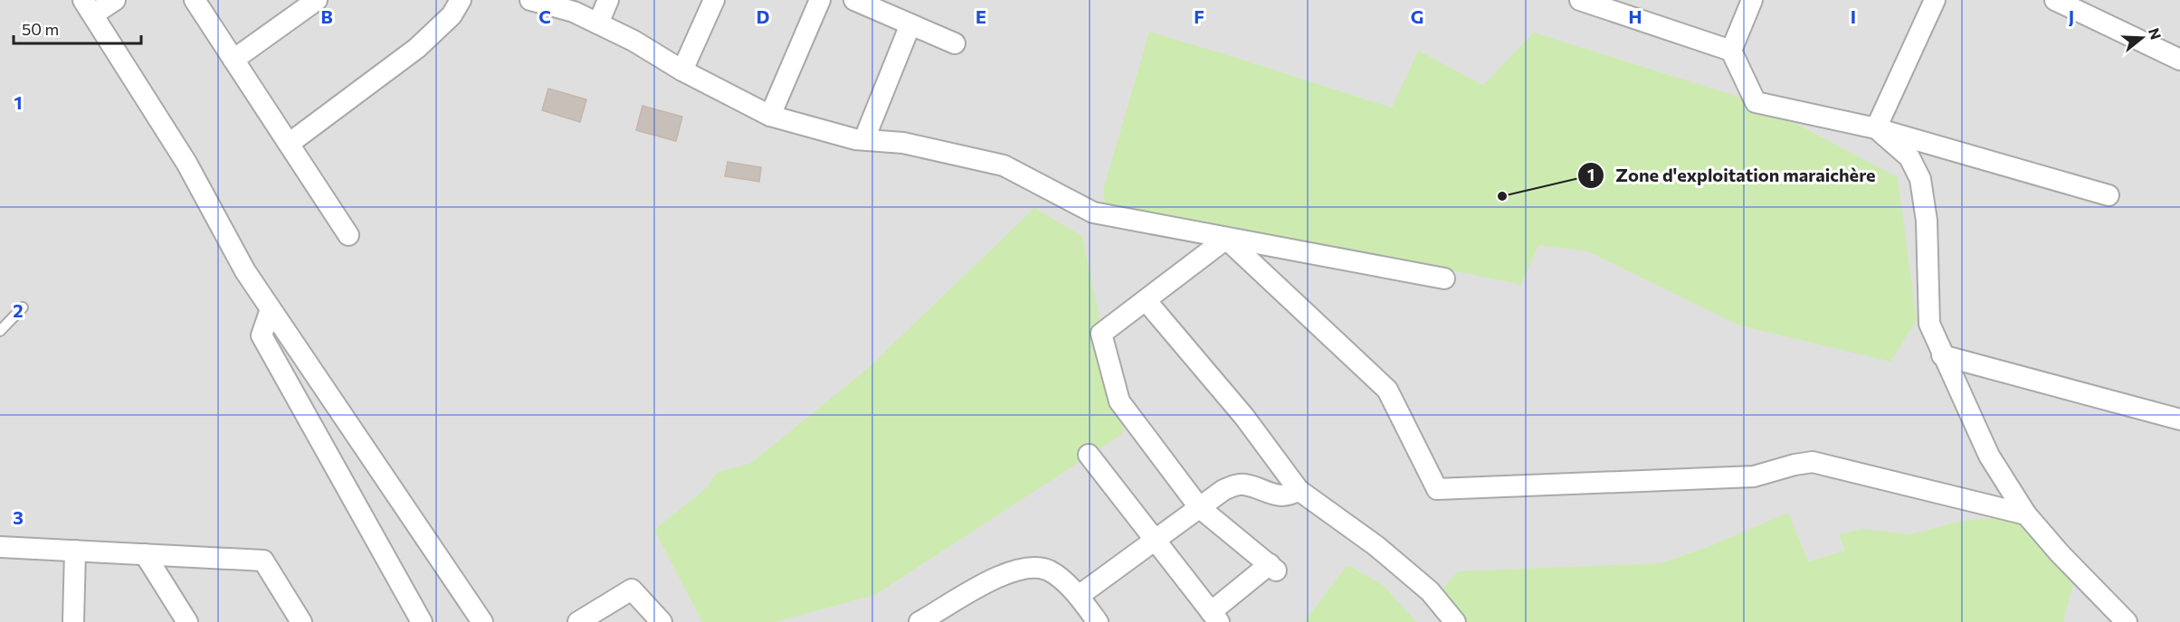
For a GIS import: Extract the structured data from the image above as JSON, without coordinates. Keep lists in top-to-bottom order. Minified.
{"places":["Zone d'exploitation maraichère"],"scale_bar":"50 m","north":"right","grid":{"columns":["B","C","D","E","F","G","H","I","J"],"rows":["1","2","3"]}}
